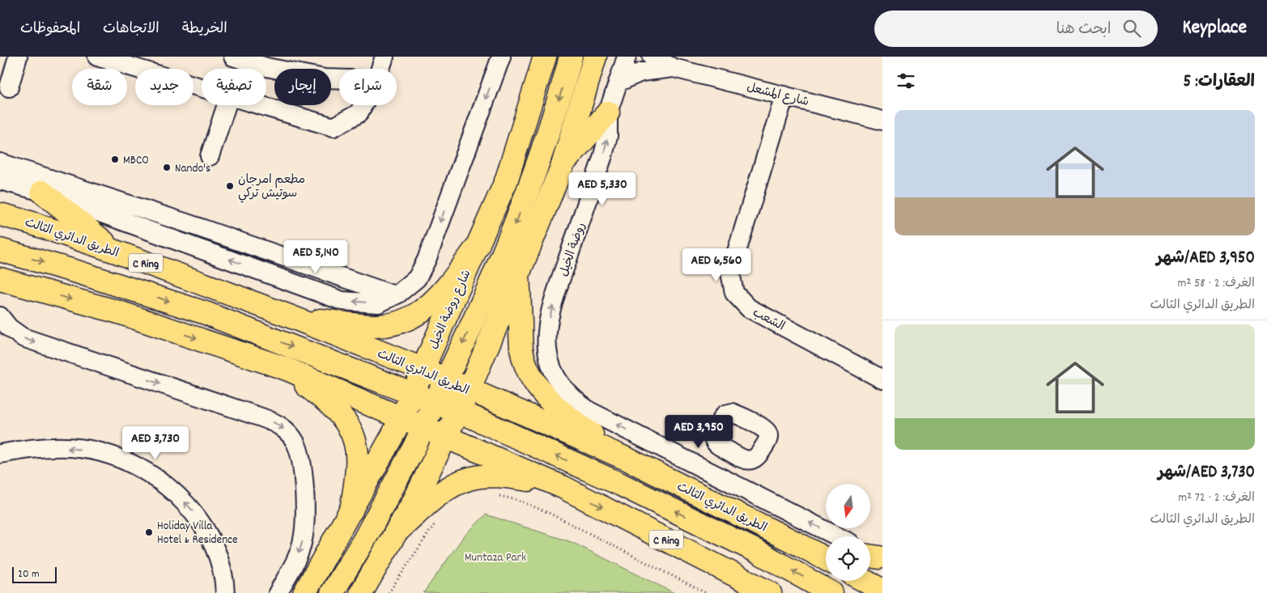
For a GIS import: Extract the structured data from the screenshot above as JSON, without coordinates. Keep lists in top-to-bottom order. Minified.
{"streets":{"main road":["الطريق الدائري الثالث","C Ring","شارع روضة الخيل"],"street":["شارع المشعل","روضة الخيل","الشعب"]},"crossings":[["شارع المشعل","روضة الخيل"],["شارع المشعل","الشعب"],["الطريق الدائري الثالث","روضة الخيل"],["الطريق الدائري الثالث","شارع روضة الخيل"],["C Ring","شارع روضة الخيل"]],"parks":["Muntaza Park"],"places":["MBCO","Nando's","مطعم امرجان سوتيش تركي","Holiday Villa Hotel & Residence"],"scale_bar":"20 m","north":"bottom","page":{"header":"Keyplace","search":"ابحث هنا","nav":["الخريطة","الاتجاهات","المحفوظات"],"heading":"العقارات: 5","chip":["شراء","إيجار","تصفية","جديد","شقة"],"list":[{"name":"AED 3,950/شهر","note":"الغرف: 2 · 58 m² · الطريق الدائري الثالث"},{"name":"AED 3,730/شهر","note":"الغرف: 2 · 72 m² · الطريق الدائري الثالث"}],"price":["AED 5,330","AED 5,140","AED 6,560","AED 3,950","AED 3,730"],"scale":"20 m"}}
